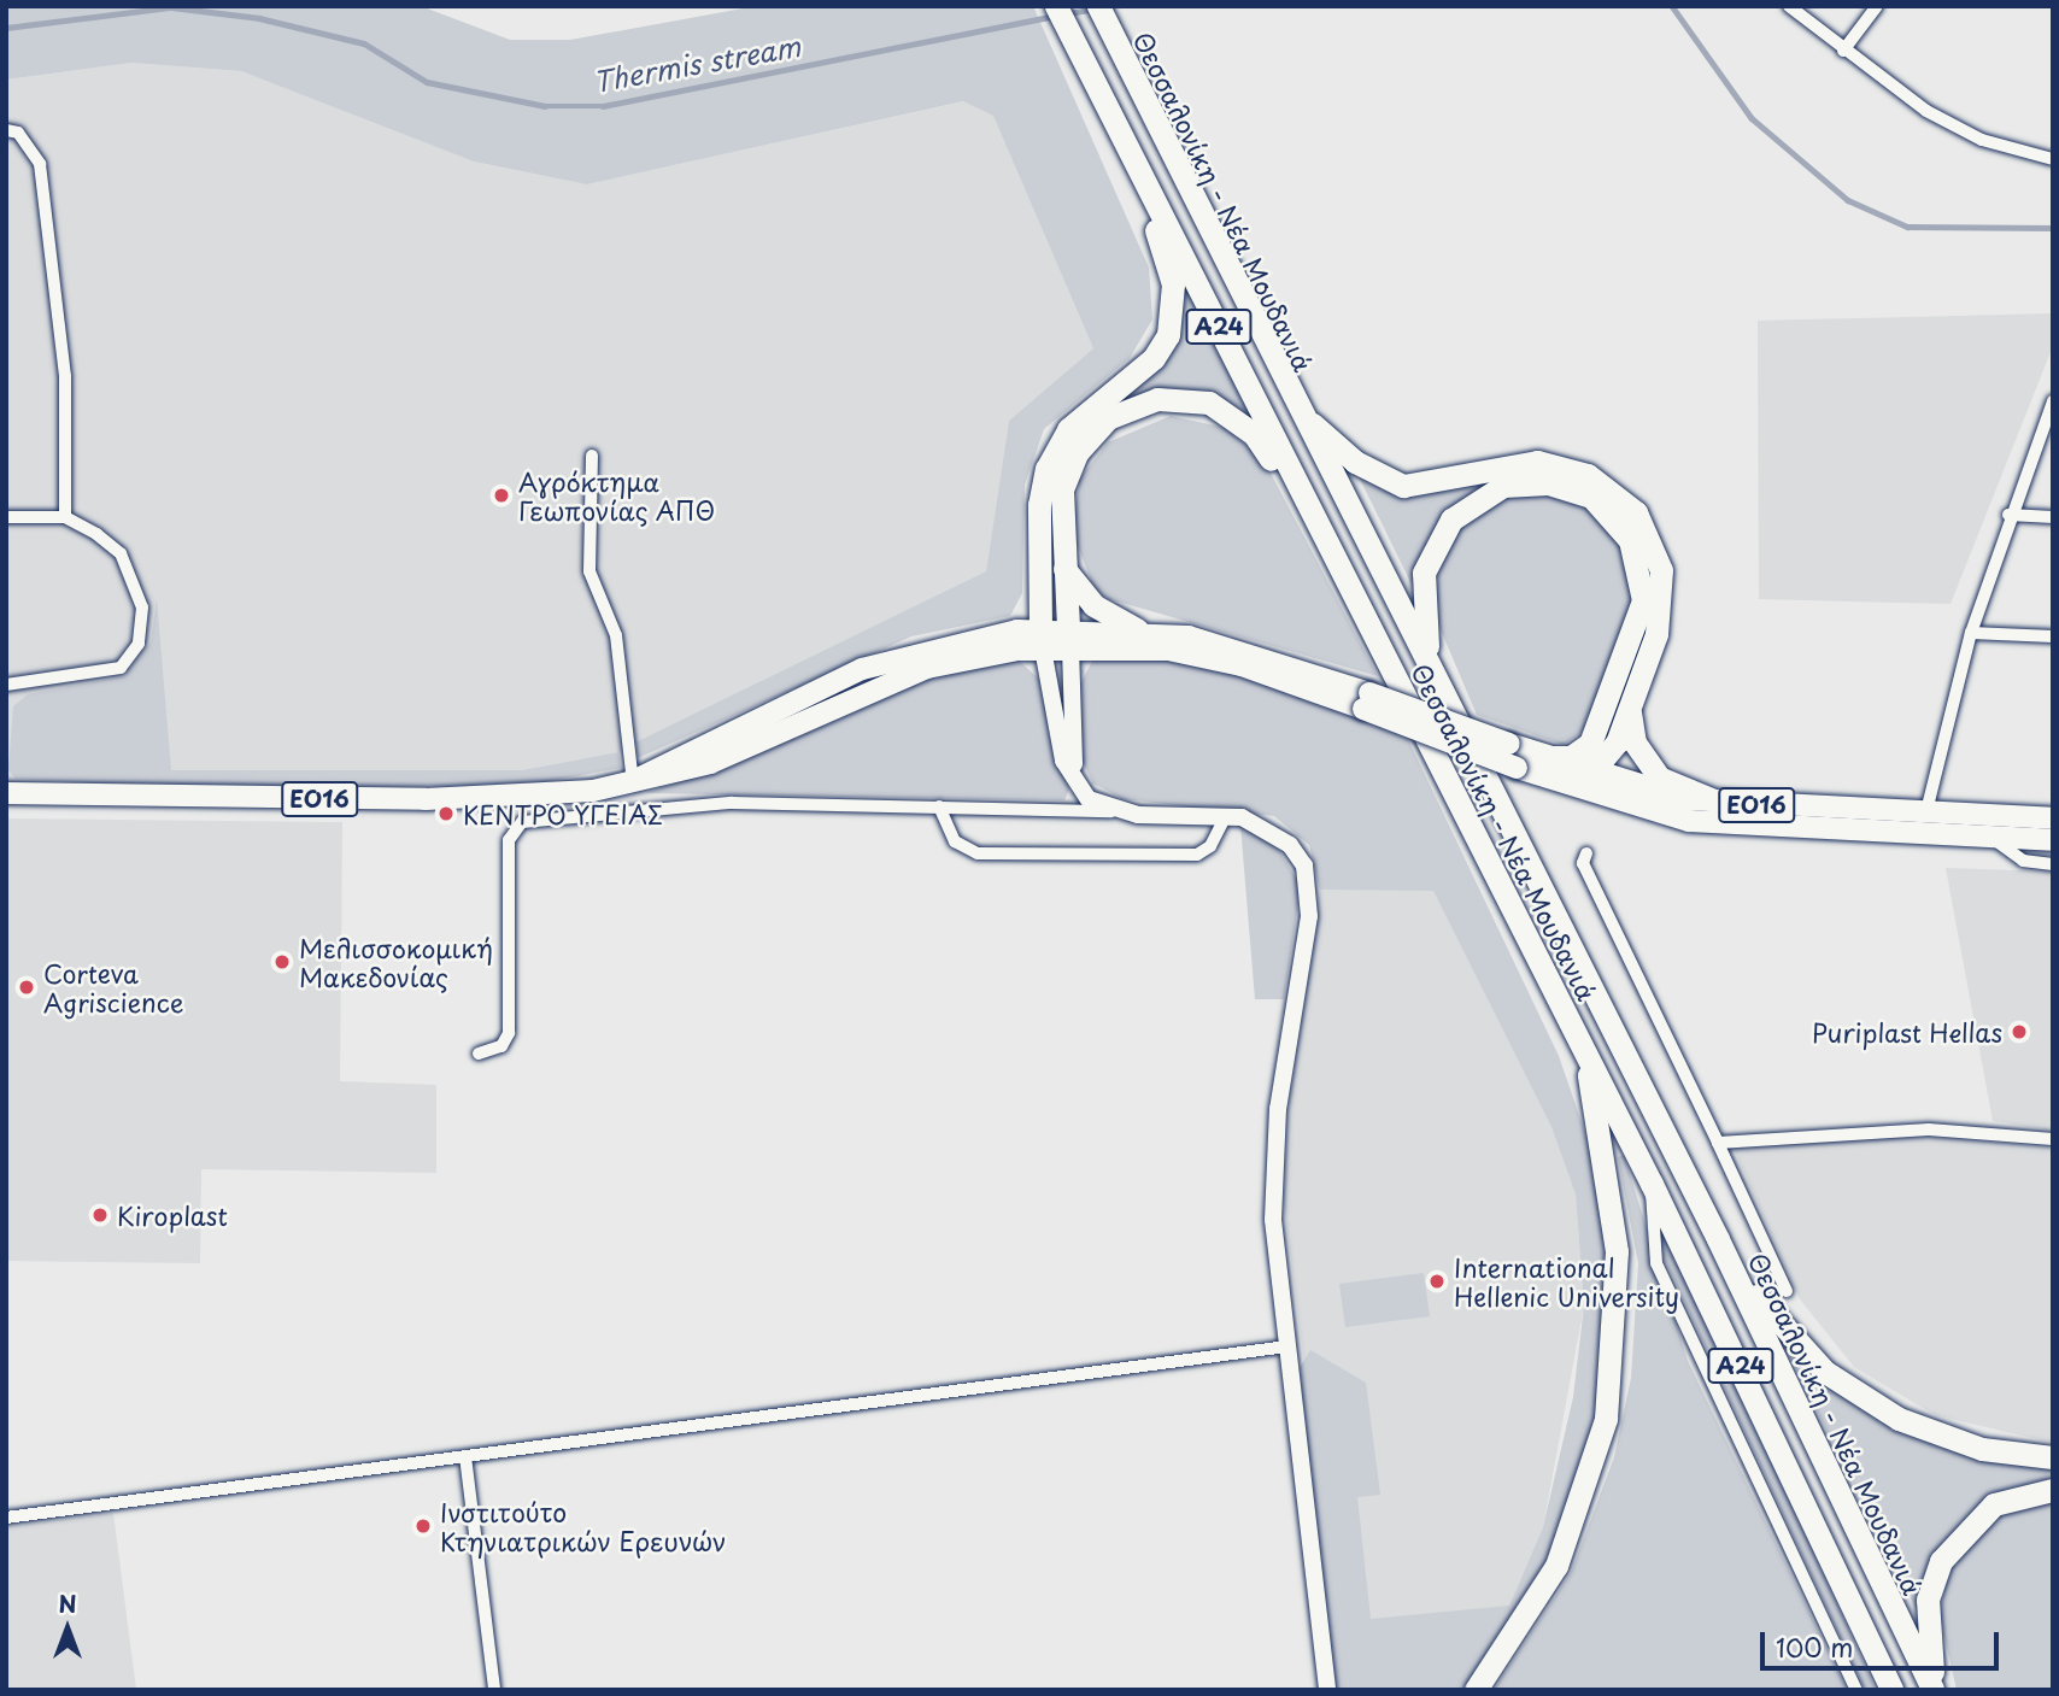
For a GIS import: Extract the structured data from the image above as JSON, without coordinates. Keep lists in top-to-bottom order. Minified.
{"streets":{"highway":["Θεσσαλονίκη - Νέα Μουδανιά","Α24"],"main road":["ΕΟ16"]},"water":["Thermis stream"],"places":["Αγρόκτημα Γεωπονίας ΑΠΘ","ΚΕΝΤΡΟ ΥΓΕΙΑΣ","Μελισσοκομική Μακεδονίας","Corteva Agriscience","Puriplast Hellas","Kiroplast","International Hellenic University","Ινστιτούτο Κτηνιατρικών Ερευνών"],"scale_bar":"100 m","north":"top"}
